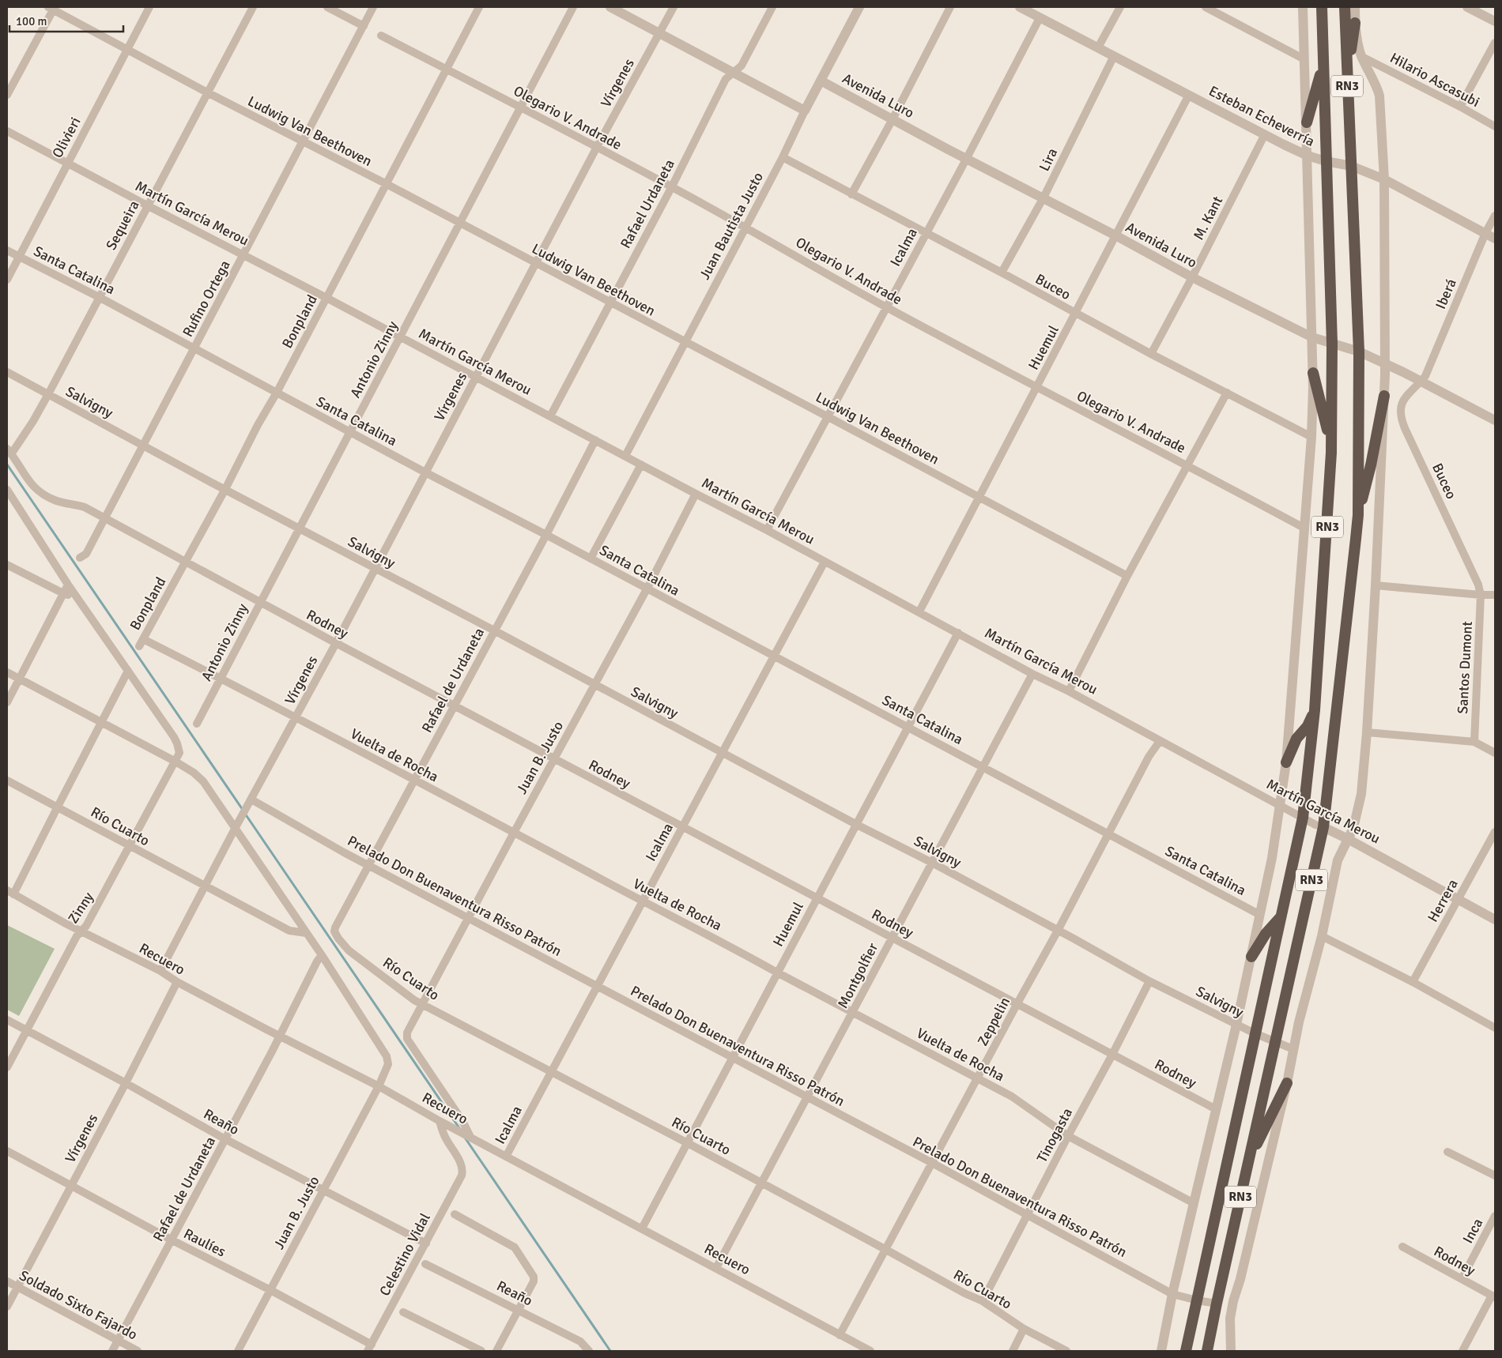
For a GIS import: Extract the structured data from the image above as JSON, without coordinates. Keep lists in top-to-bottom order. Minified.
{"streets":{"highway":["RN3"],"street":["Hilario Ascasubi","Vírgenes","Avenida Luro","Esteban Echeverría","Olegario V. Andrade","Ludwig Van Beethoven","Olivieri","Lira","Rafael Urdaneta","Martín García Merou","M. Kant","Sequeira","Juan Bautista Justo","Icalma","Santa Catalina","Buceo","Iberá","Rufino Ortega","Bonpland","Huemul","Antonio Zinny","Salvigny","Rodney","Santos Dumont","Rafael de Urdaneta","Vuelta de Rocha","Juan B. Justo","Río Cuarto","Prelado Don Buenaventura Risso Patrón","Herrera","Zinny","Recuero","Montgolfier","Zeppelin","Reaño","Tinogasta","Inca","Raulíes","Celestino Vidal","Soldado Sixto Fajardo"]},"crossings":[["Vírgenes","Olegario V. Andrade"],["Vírgenes","Ludwig Van Beethoven"],["Vírgenes","Martín García Merou"],["Vírgenes","Santa Catalina"],["Vírgenes","Salvigny"],["Vírgenes","Rodney"],["Vírgenes","Vuelta de Rocha"],["Vírgenes","Juan B. Justo"],["Vírgenes","Prelado Don Buenaventura Risso Patrón"],["Vírgenes","Recuero"],["Vírgenes","Reaño"],["Vírgenes","Raulíes"],["Vírgenes","Soldado Sixto Fajardo"],["RN3","Avenida Luro"],["RN3","Esteban Echeverría"],["RN3","Martín García Merou"],["RN3","Salvigny"],["RN3","Prelado Don Buenaventura Risso Patrón"],["Avenida Luro","Lira"],["Avenida Luro","M. Kant"],["Avenida Luro","Juan Bautista Justo"],["Avenida Luro","Icalma"],["Avenida Luro","Buceo"],["Avenida Luro","Iberá"],["Avenida Luro","Huemul"],["Esteban Echeverría","Lira"],["Esteban Echeverría","M. Kant"],["Esteban Echeverría","Icalma"],["Esteban Echeverría","Iberá"],["Esteban Echeverría","Huemul"],["Olegario V. Andrade","Rafael Urdaneta"],["Olegario V. Andrade","Juan Bautista Justo"],["Olegario V. Andrade","Icalma"],["Olegario V. Andrade","Bonpland"],["Olegario V. Andrade","Huemul"],["Olegario V. Andrade","Antonio Zinny"],["Ludwig Van Beethoven","Olivieri"],["Ludwig Van Beethoven","Rafael Urdaneta"],["Ludwig Van Beethoven","Sequeira"],["Ludwig Van Beethoven","Juan Bautista Justo"],["Ludwig Van Beethoven","Icalma"],["Ludwig Van Beethoven","Rufino Ortega"],["Ludwig Van Beethoven","Bonpland"],["Ludwig Van Beethoven","Huemul"],["Ludwig Van Beethoven","Antonio Zinny"],["Olivieri","Martín García Merou"],["Olivieri","Santa Catalina"],["Lira","Buceo"],["Rafael Urdaneta","Martín García Merou"],["Martín García Merou","Sequeira"],["Martín García Merou","Juan Bautista Justo"],["Martín García Merou","Icalma"],["Martín García Merou","Rufino Ortega"],["Martín García Merou","Bonpland"],["Martín García Merou","Huemul"],["Martín García Merou","Antonio Zinny"],["Martín García Merou","Rafael de Urdaneta"],["Martín García Merou","Juan B. Justo"],["Martín García Merou","Herrera"],["Martín García Merou","Montgolfier"],["Martín García Merou","Zeppelin"],["M. Kant","Buceo"],["Sequeira","Santa Catalina"],["Sequeira","Salvigny"],["Sequeira","Rodney"],["Juan Bautista Justo","Buceo"],["Icalma","Santa Catalina"],["Icalma","Buceo"],["Icalma","Salvigny"],["Icalma","Rodney"],["Icalma","Vuelta de Rocha"],["Icalma","Río Cuarto"],["Icalma","Prelado Don Buenaventura Risso Patrón"],["Icalma","Recuero"],["Santa Catalina","Rufino Ortega"],["Santa Catalina","Bonpland"],["Santa Catalina","Huemul"],["Santa Catalina","Antonio Zinny"],["Santa Catalina","Rafael de Urdaneta"],["Santa Catalina","Juan B. Justo"],["Santa Catalina","Montgolfier"],["Santa Catalina","Zeppelin"],["Buceo","Iberá"],["Buceo","Huemul"],["Buceo","Santos Dumont"],["Rufino Ortega","Salvigny"],["Rufino Ortega","Rodney"],["Bonpland","Salvigny"],["Bonpland","Rodney"],["Bonpland","Vuelta de Rocha"],["Huemul","Salvigny"],["Huemul","Rodney"],["Huemul","Vuelta de Rocha"],["Huemul","Río Cuarto"],["Huemul","Prelado Don Buenaventura Risso Patrón"],["Huemul","Recuero"],["Antonio Zinny","Salvigny"],["Antonio Zinny","Rodney"],["Antonio Zinny","Vuelta de Rocha"],["Salvigny","Rafael de Urdaneta"],["Salvigny","Juan B. Justo"],["Salvigny","Montgolfier"],["Salvigny","Zeppelin"],["Salvigny","Tinogasta"],["Rodney","Rafael de Urdaneta"],["Rodney","Juan B. Justo"],["Rodney","Montgolfier"],["Rodney","Zeppelin"],["Rodney","Tinogasta"],["Rodney","Inca"],["Rafael de Urdaneta","Vuelta de Rocha"],["Rafael de Urdaneta","Juan B. Justo"],["Rafael de Urdaneta","Río Cuarto"],["Rafael de Urdaneta","Prelado Don Buenaventura Risso Patrón"],["Rafael de Urdaneta","Recuero"],["Rafael de Urdaneta","Reaño"],["Rafael de Urdaneta","Raulíes"],["Rafael de Urdaneta","Soldado Sixto Fajardo"],["Vuelta de Rocha","Juan B. Justo"],["Vuelta de Rocha","Montgolfier"],["Vuelta de Rocha","Zeppelin"],["Vuelta de Rocha","Tinogasta"],["Juan B. Justo","Río Cuarto"],["Juan B. Justo","Prelado Don Buenaventura Risso Patrón"],["Juan B. Justo","Zinny"],["Juan B. Justo","Recuero"],["Juan B. Justo","Reaño"],["Juan B. Justo","Raulíes"],["Río Cuarto","Zinny"],["Río Cuarto","Montgolfier"],["Río Cuarto","Zeppelin"],["Río Cuarto","Tinogasta"],["Prelado Don Buenaventura Risso Patrón","Montgolfier"],["Prelado Don Buenaventura Risso Patrón","Zeppelin"],["Prelado Don Buenaventura Risso Patrón","Tinogasta"],["Zinny","Recuero"],["Zinny","Reaño"],["Recuero","Montgolfier"],["Recuero","Zeppelin"],["Recuero","Celestino Vidal"],["Reaño","Celestino Vidal"],["Raulíes","Celestino Vidal"]],"scale_bar":"100 m"}
